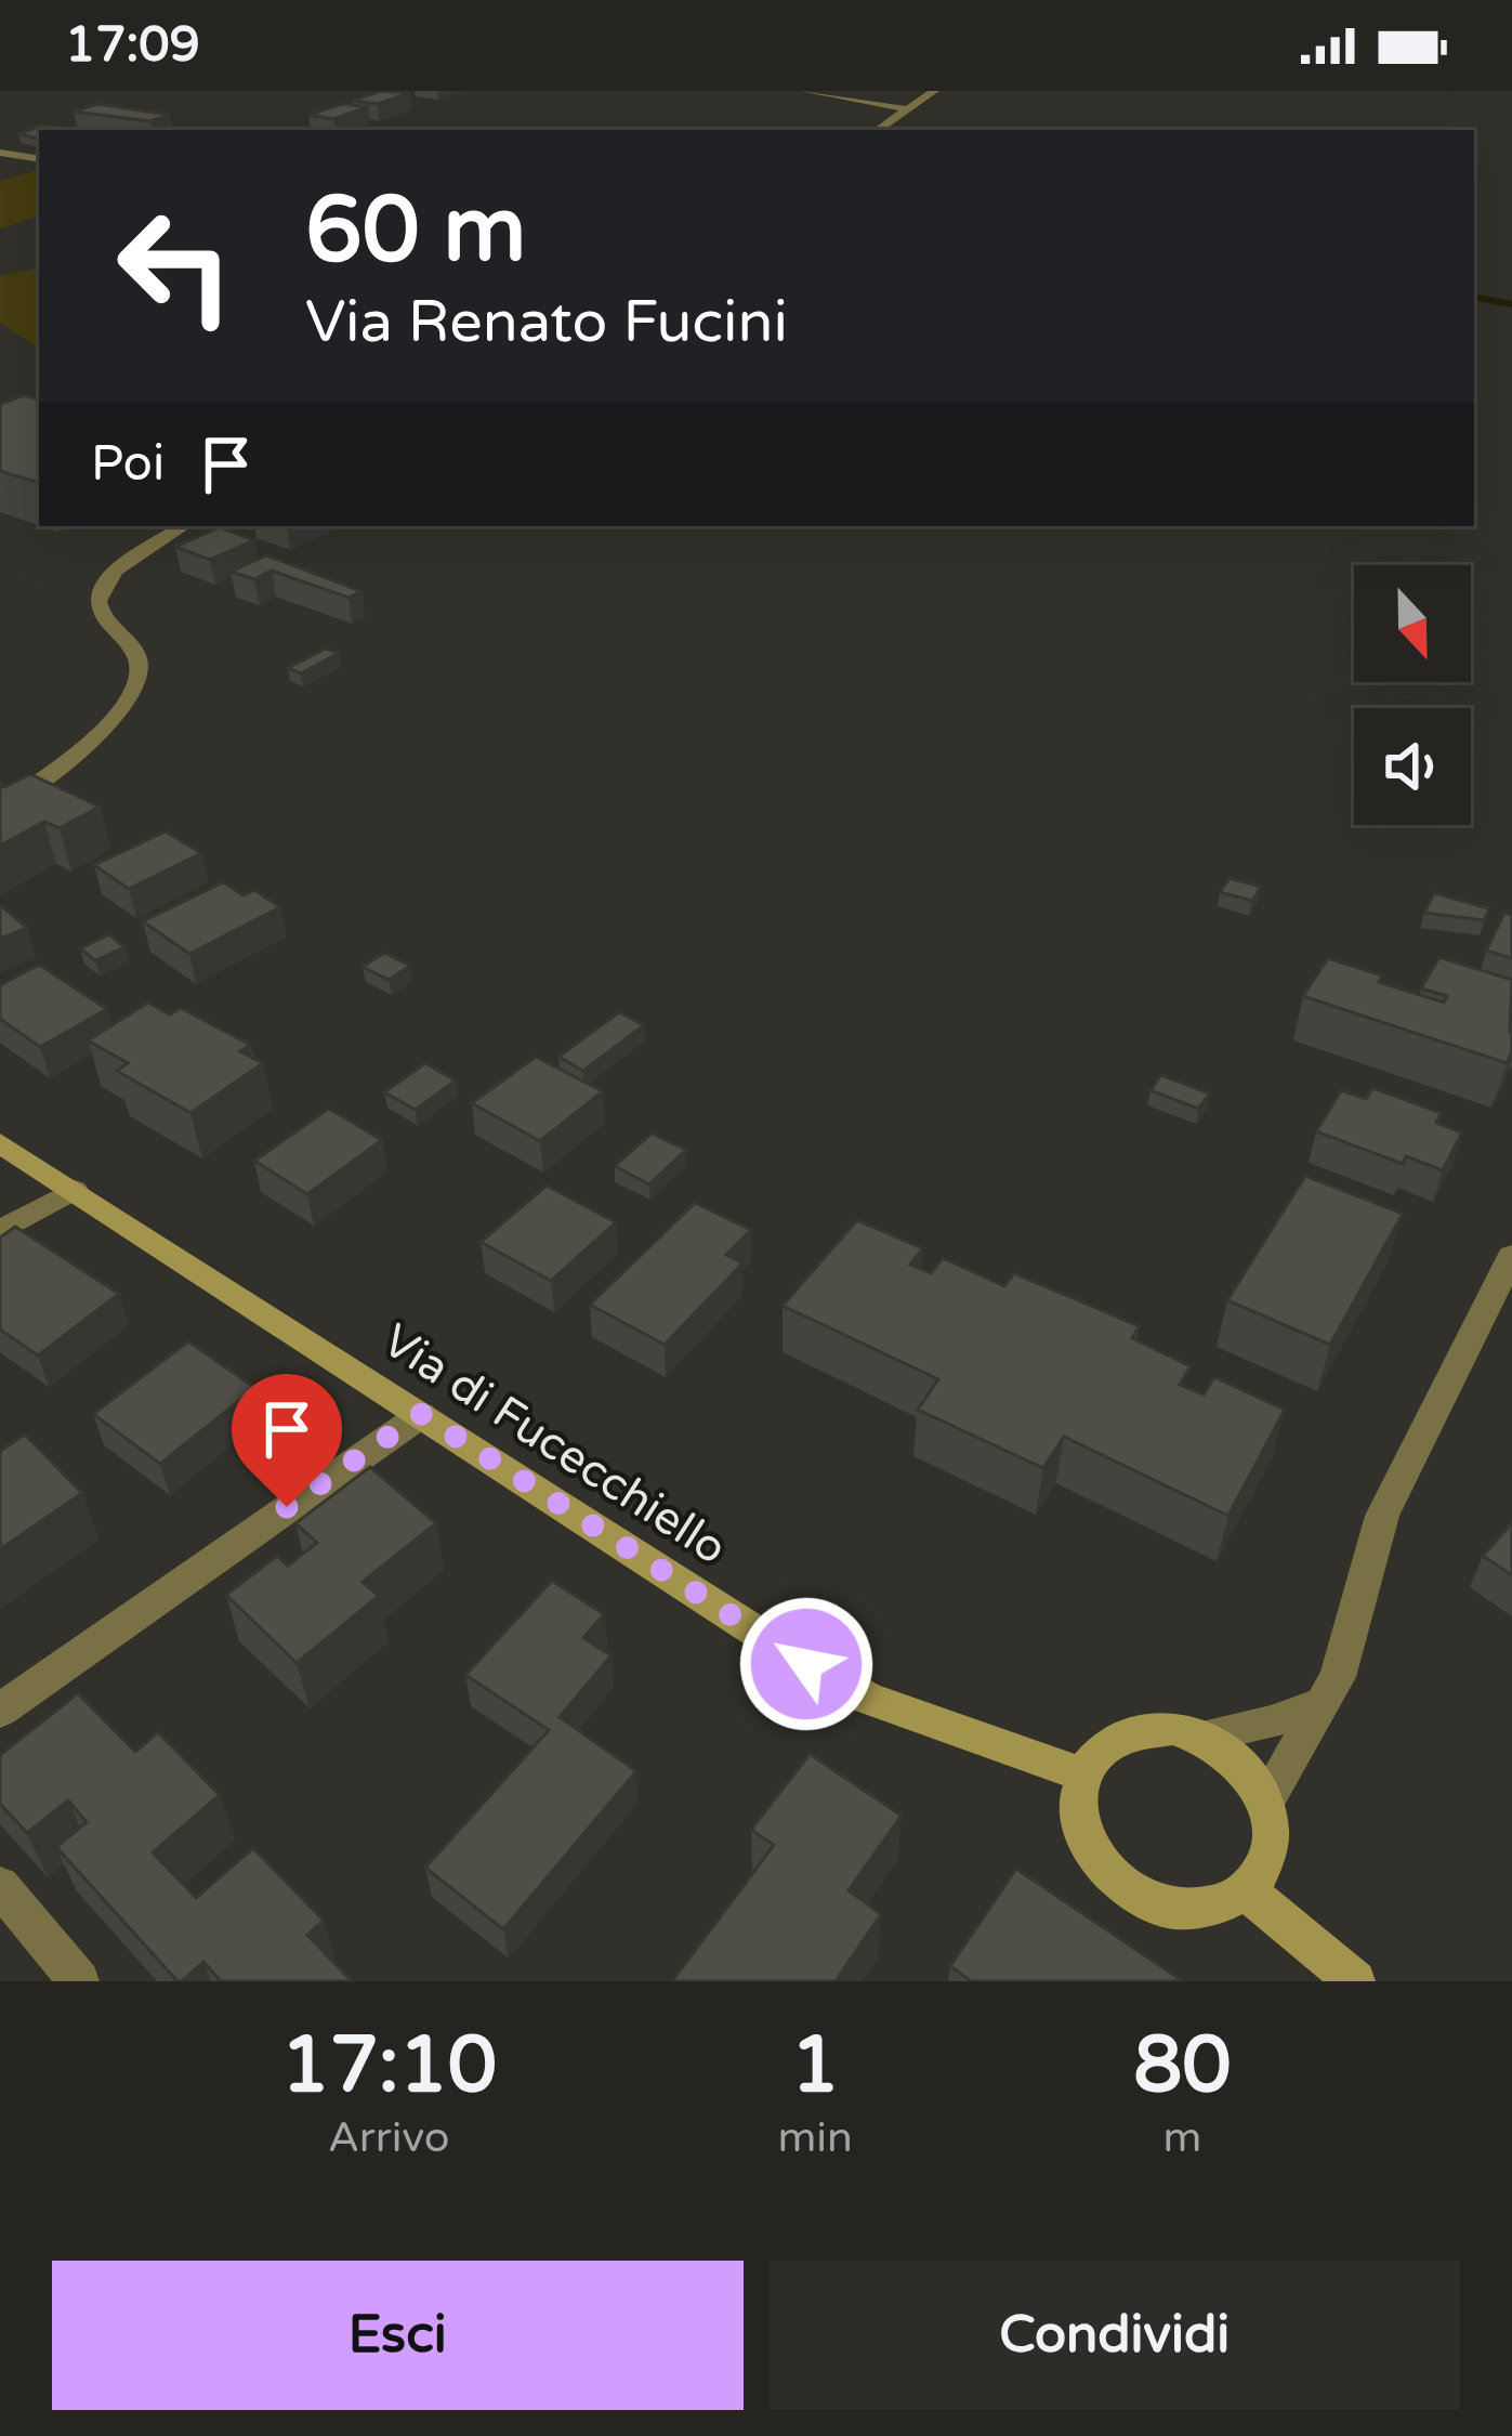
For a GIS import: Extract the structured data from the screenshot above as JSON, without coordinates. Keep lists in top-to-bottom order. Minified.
{"streets":{"main road":["Via di Fucecchiello"]},"north":"bottom","page":{"status":"17:09","turn":["60 m","Via Renato Fucini"],"then":"Poi","eta":["17:10","Arrivo","1","min","80","m"],"buttons":["Esci","Condividi"]}}
